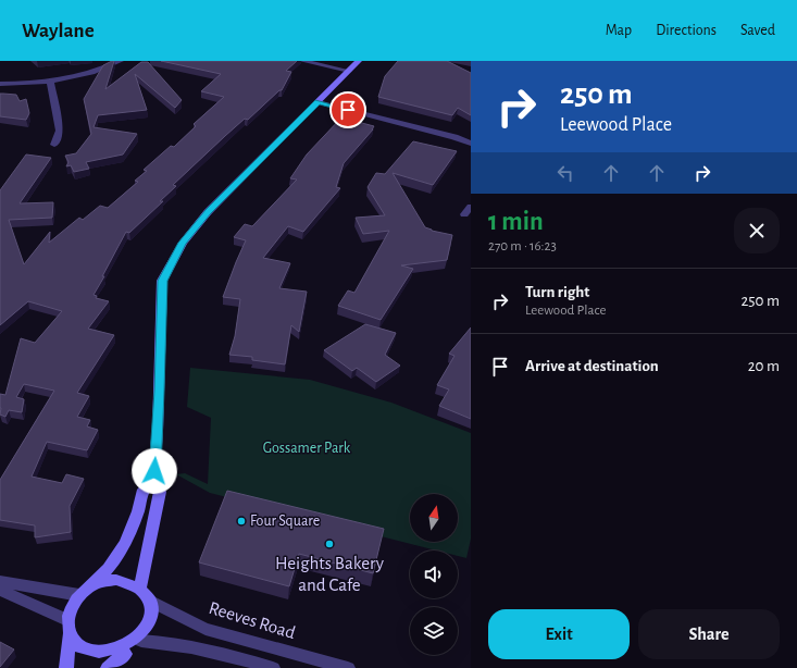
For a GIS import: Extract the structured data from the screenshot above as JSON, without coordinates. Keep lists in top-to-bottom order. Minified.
{"streets":{"street":["Reeves Road"]},"parks":["Gossamer Park"],"places":["Four Square","Heights Bakery and Cafe"],"north":"top","page":{"header":"Waylane","nav":["Map","Directions","Saved"],"turn":["250 m","Leewood Place"],"heading":["1 min","270 m · 16:23"],"list":[{"name":"Turn right","note":"Leewood Place","value":"250 m"},{"name":"Arrive at destination","value":"20 m"}],"buttons":["Exit","Share"]}}
